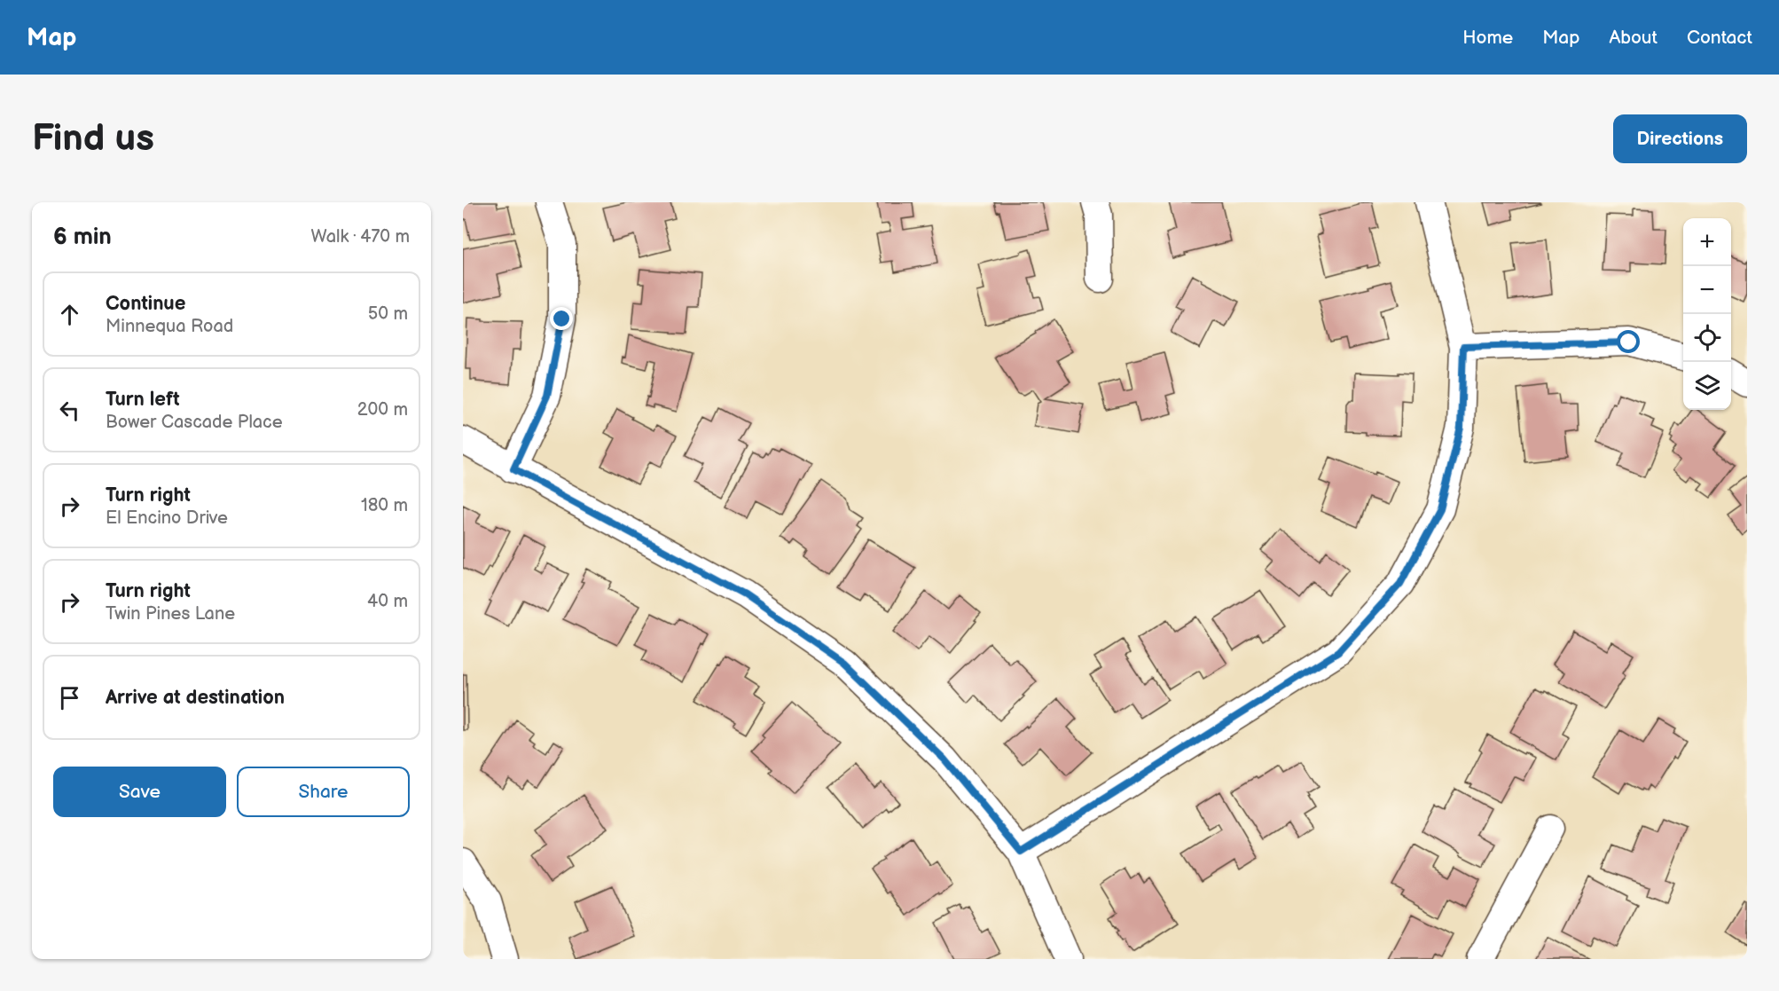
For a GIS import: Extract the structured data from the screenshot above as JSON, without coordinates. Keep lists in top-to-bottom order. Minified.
{"page":{"header":"Map","nav":["Home","Map","About","Contact"],"buttons":["Directions",["Save","Share"]],"title":"Find us","heading":["6 min","Walk · 470 m"],"map_buttons":["+","−"],"list":[["Continue","Minnequa Road","50 m"],["Turn left","Bower Cascade Place","200 m"],["Turn right","El Encino Drive","180 m"],["Turn right","Twin Pines Lane","40 m"],"Arrive at destination"]}}
